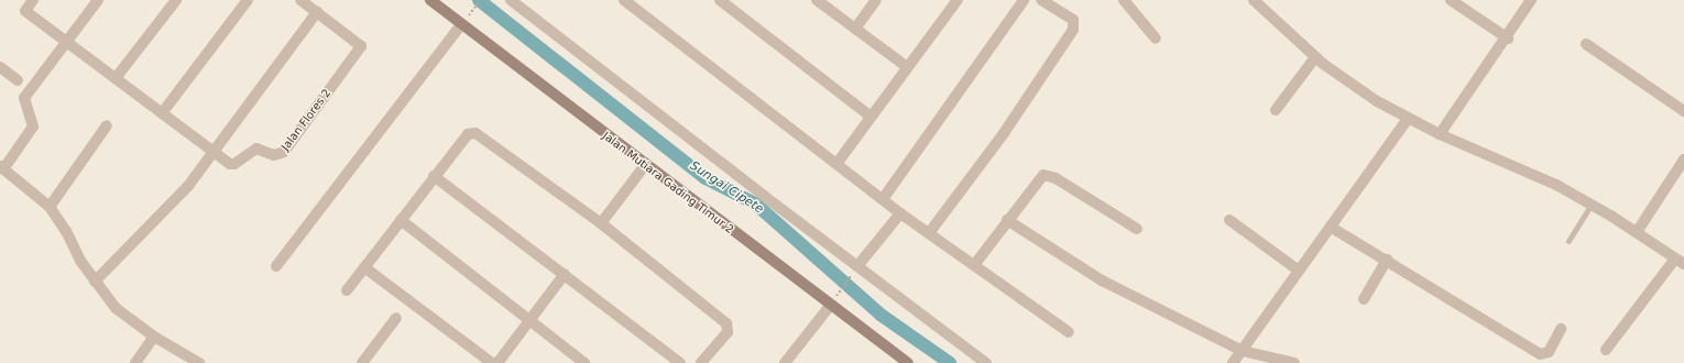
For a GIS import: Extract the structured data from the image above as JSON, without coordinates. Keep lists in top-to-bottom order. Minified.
{"streets":{"street":["Jalan Flores 2","Jalan Mutiara Gading Timur 2"]},"water":["Sungai Cipete"]}
